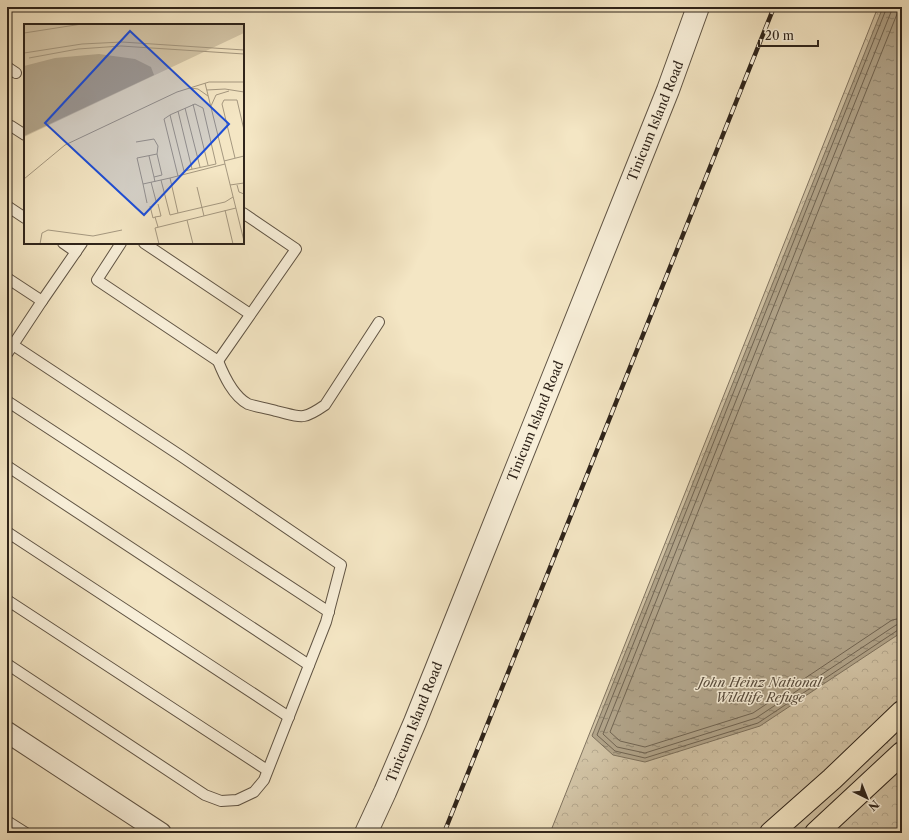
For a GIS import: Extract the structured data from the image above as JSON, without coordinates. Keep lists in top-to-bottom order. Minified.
{"streets":{"street":["Tinicum Island Road"]},"parks":["John Heinz National Wildlife Refuge"],"scale_bar":"20 m","north":"bottom right"}
